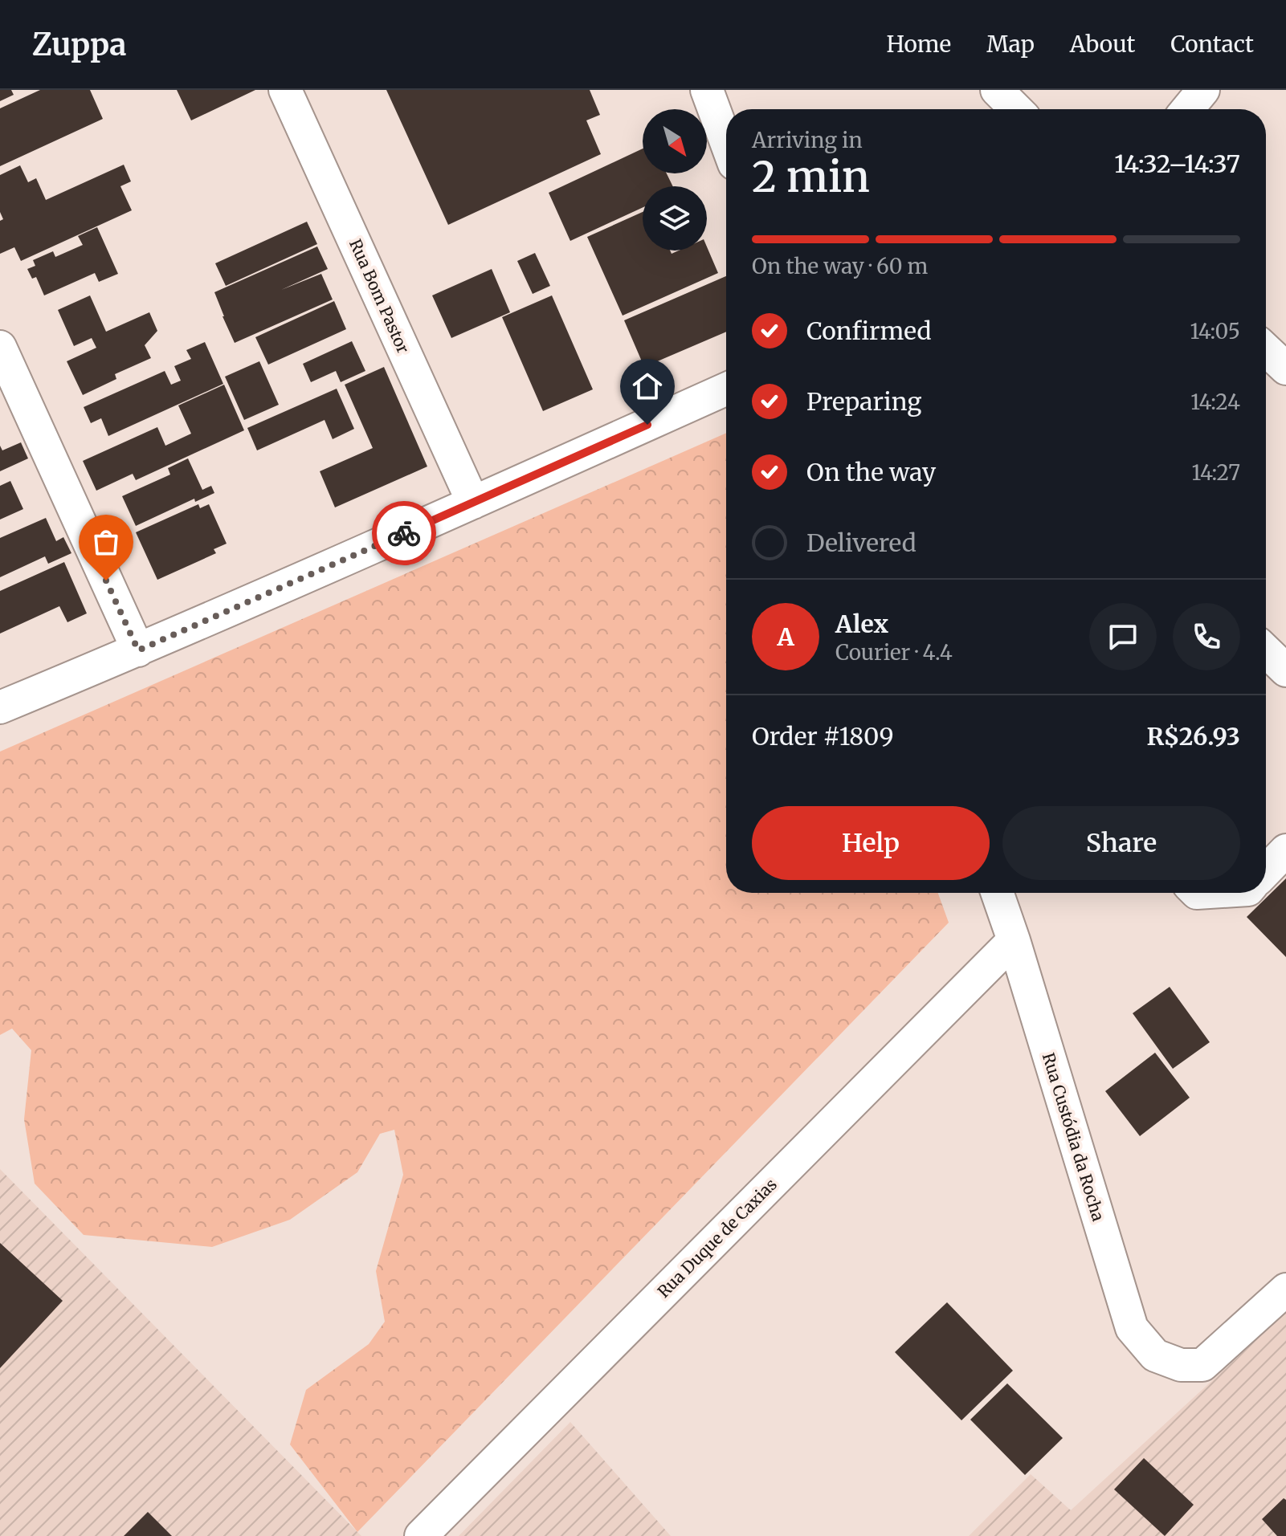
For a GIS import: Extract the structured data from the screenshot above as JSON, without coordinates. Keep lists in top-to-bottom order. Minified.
{"streets":{"street":["Rua Bom Pastor","Rua Custódia da Rocha","Rua Duque de Caxias"]},"crossings":[["Rua Custódia da Rocha","Rua Duque de Caxias"]],"north":"bottom right","page":{"header":"Zuppa","nav":["Home","Map","About","Contact"],"heading":["2 min","Arriving in","14:32–14:37"],"panel":["Alex","Courier · 4.4","Order #1809","R$26.93"],"bar":"On the way · 60 m","list":[["Confirmed","14:05"],["Preparing","14:24"],["On the way","14:27"],"Delivered"],"round":"A","buttons":["Help","Share"]}}
